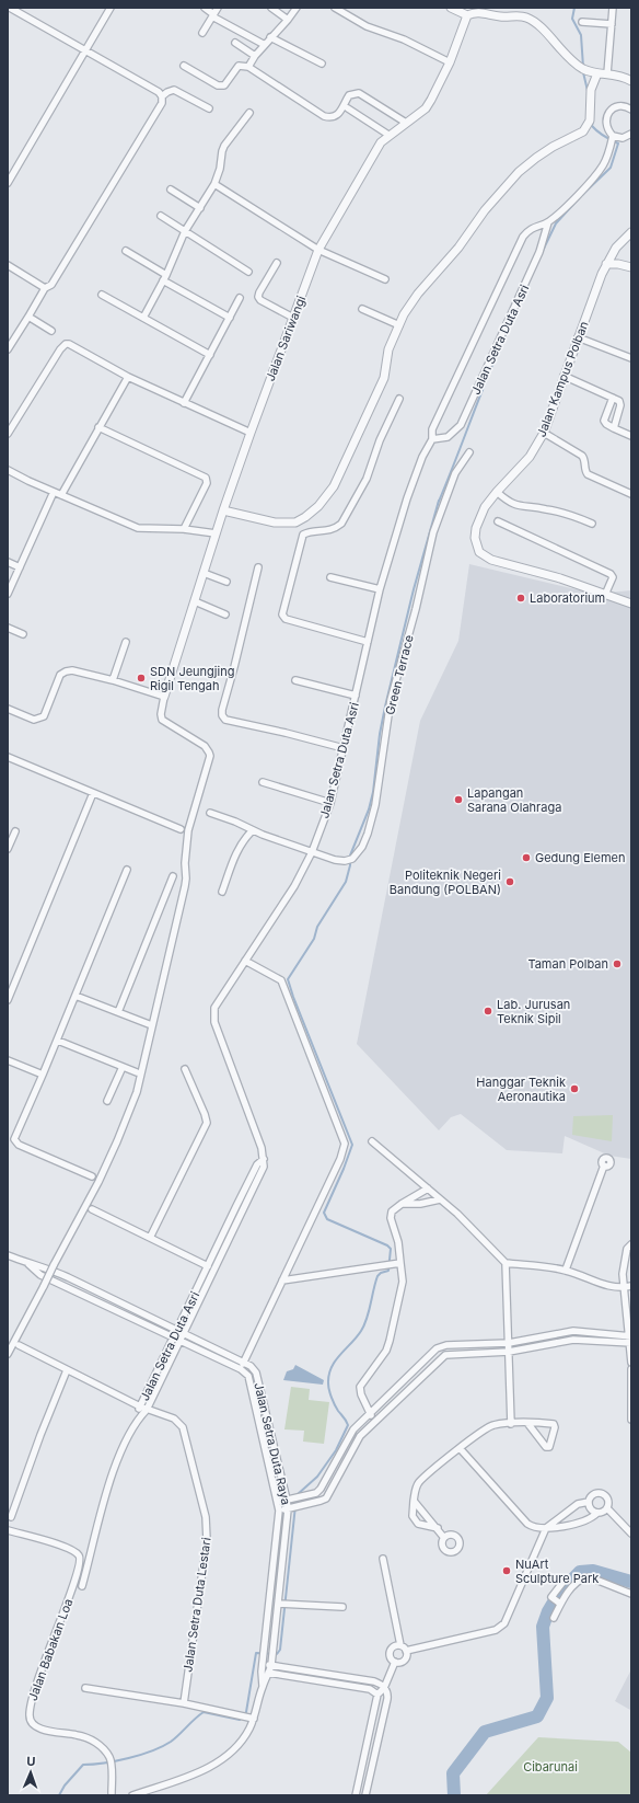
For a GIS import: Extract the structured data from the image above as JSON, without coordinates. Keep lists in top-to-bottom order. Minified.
{"streets":{"street":["Jalan Sariwangi","Jalan Setra Duta Asri","Jalan Kampus Polban","Green Terrace","Jalan Setra Duta Raya","Jalan Setra Duta Lestari","Jalan Babakan Loa"]},"crossings":[["Jalan Setra Duta Asri","Green Terrace"],["Jalan Setra Duta Asri","Jalan Setra Duta Lestari"]],"parks":["Cibarunai"],"places":["Laboratorium","SDN Jeungjing Rigil Tengah","Lapangan Sarana Olahraga","Gedung Elemen","Politeknik Negeri Bandung (POLBAN)","Taman Polban","Lab. Jurusan Teknik Sipil","Hanggar Teknik Aeronautika","NuArt Sculpture Park"],"north":"top"}
